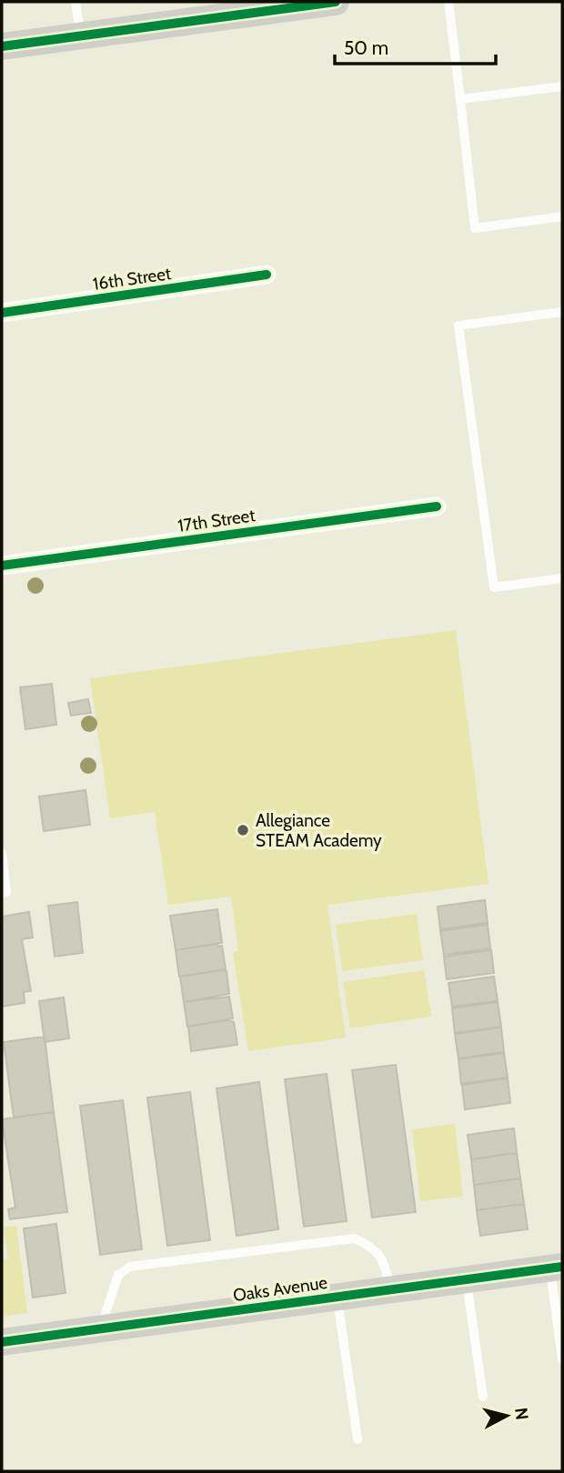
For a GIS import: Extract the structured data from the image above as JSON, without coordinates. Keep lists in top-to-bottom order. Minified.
{"streets":{"street":["16th Street","17th Street","Oaks Avenue"]},"places":["Allegiance STEAM Academy"],"scale_bar":"50 m","north":"right"}
